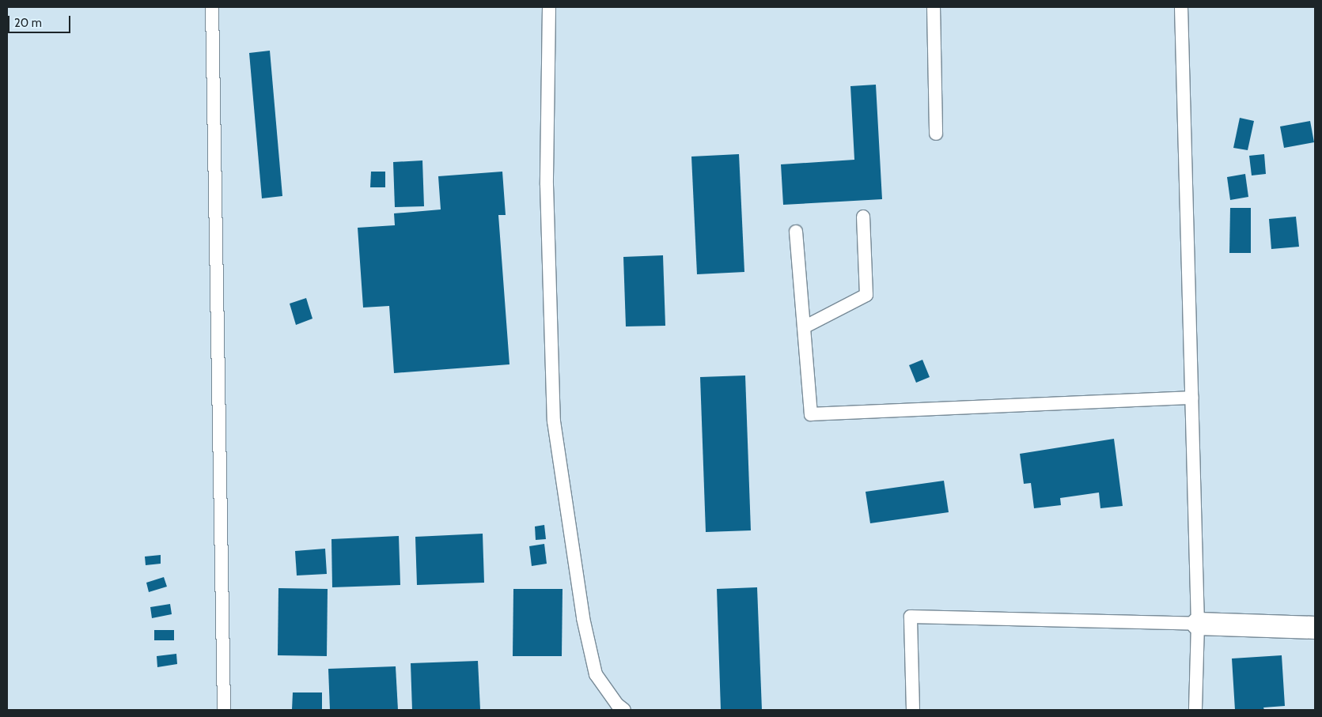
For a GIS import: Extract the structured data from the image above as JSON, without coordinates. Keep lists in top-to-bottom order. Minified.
{"scale_bar":"20 m"}
